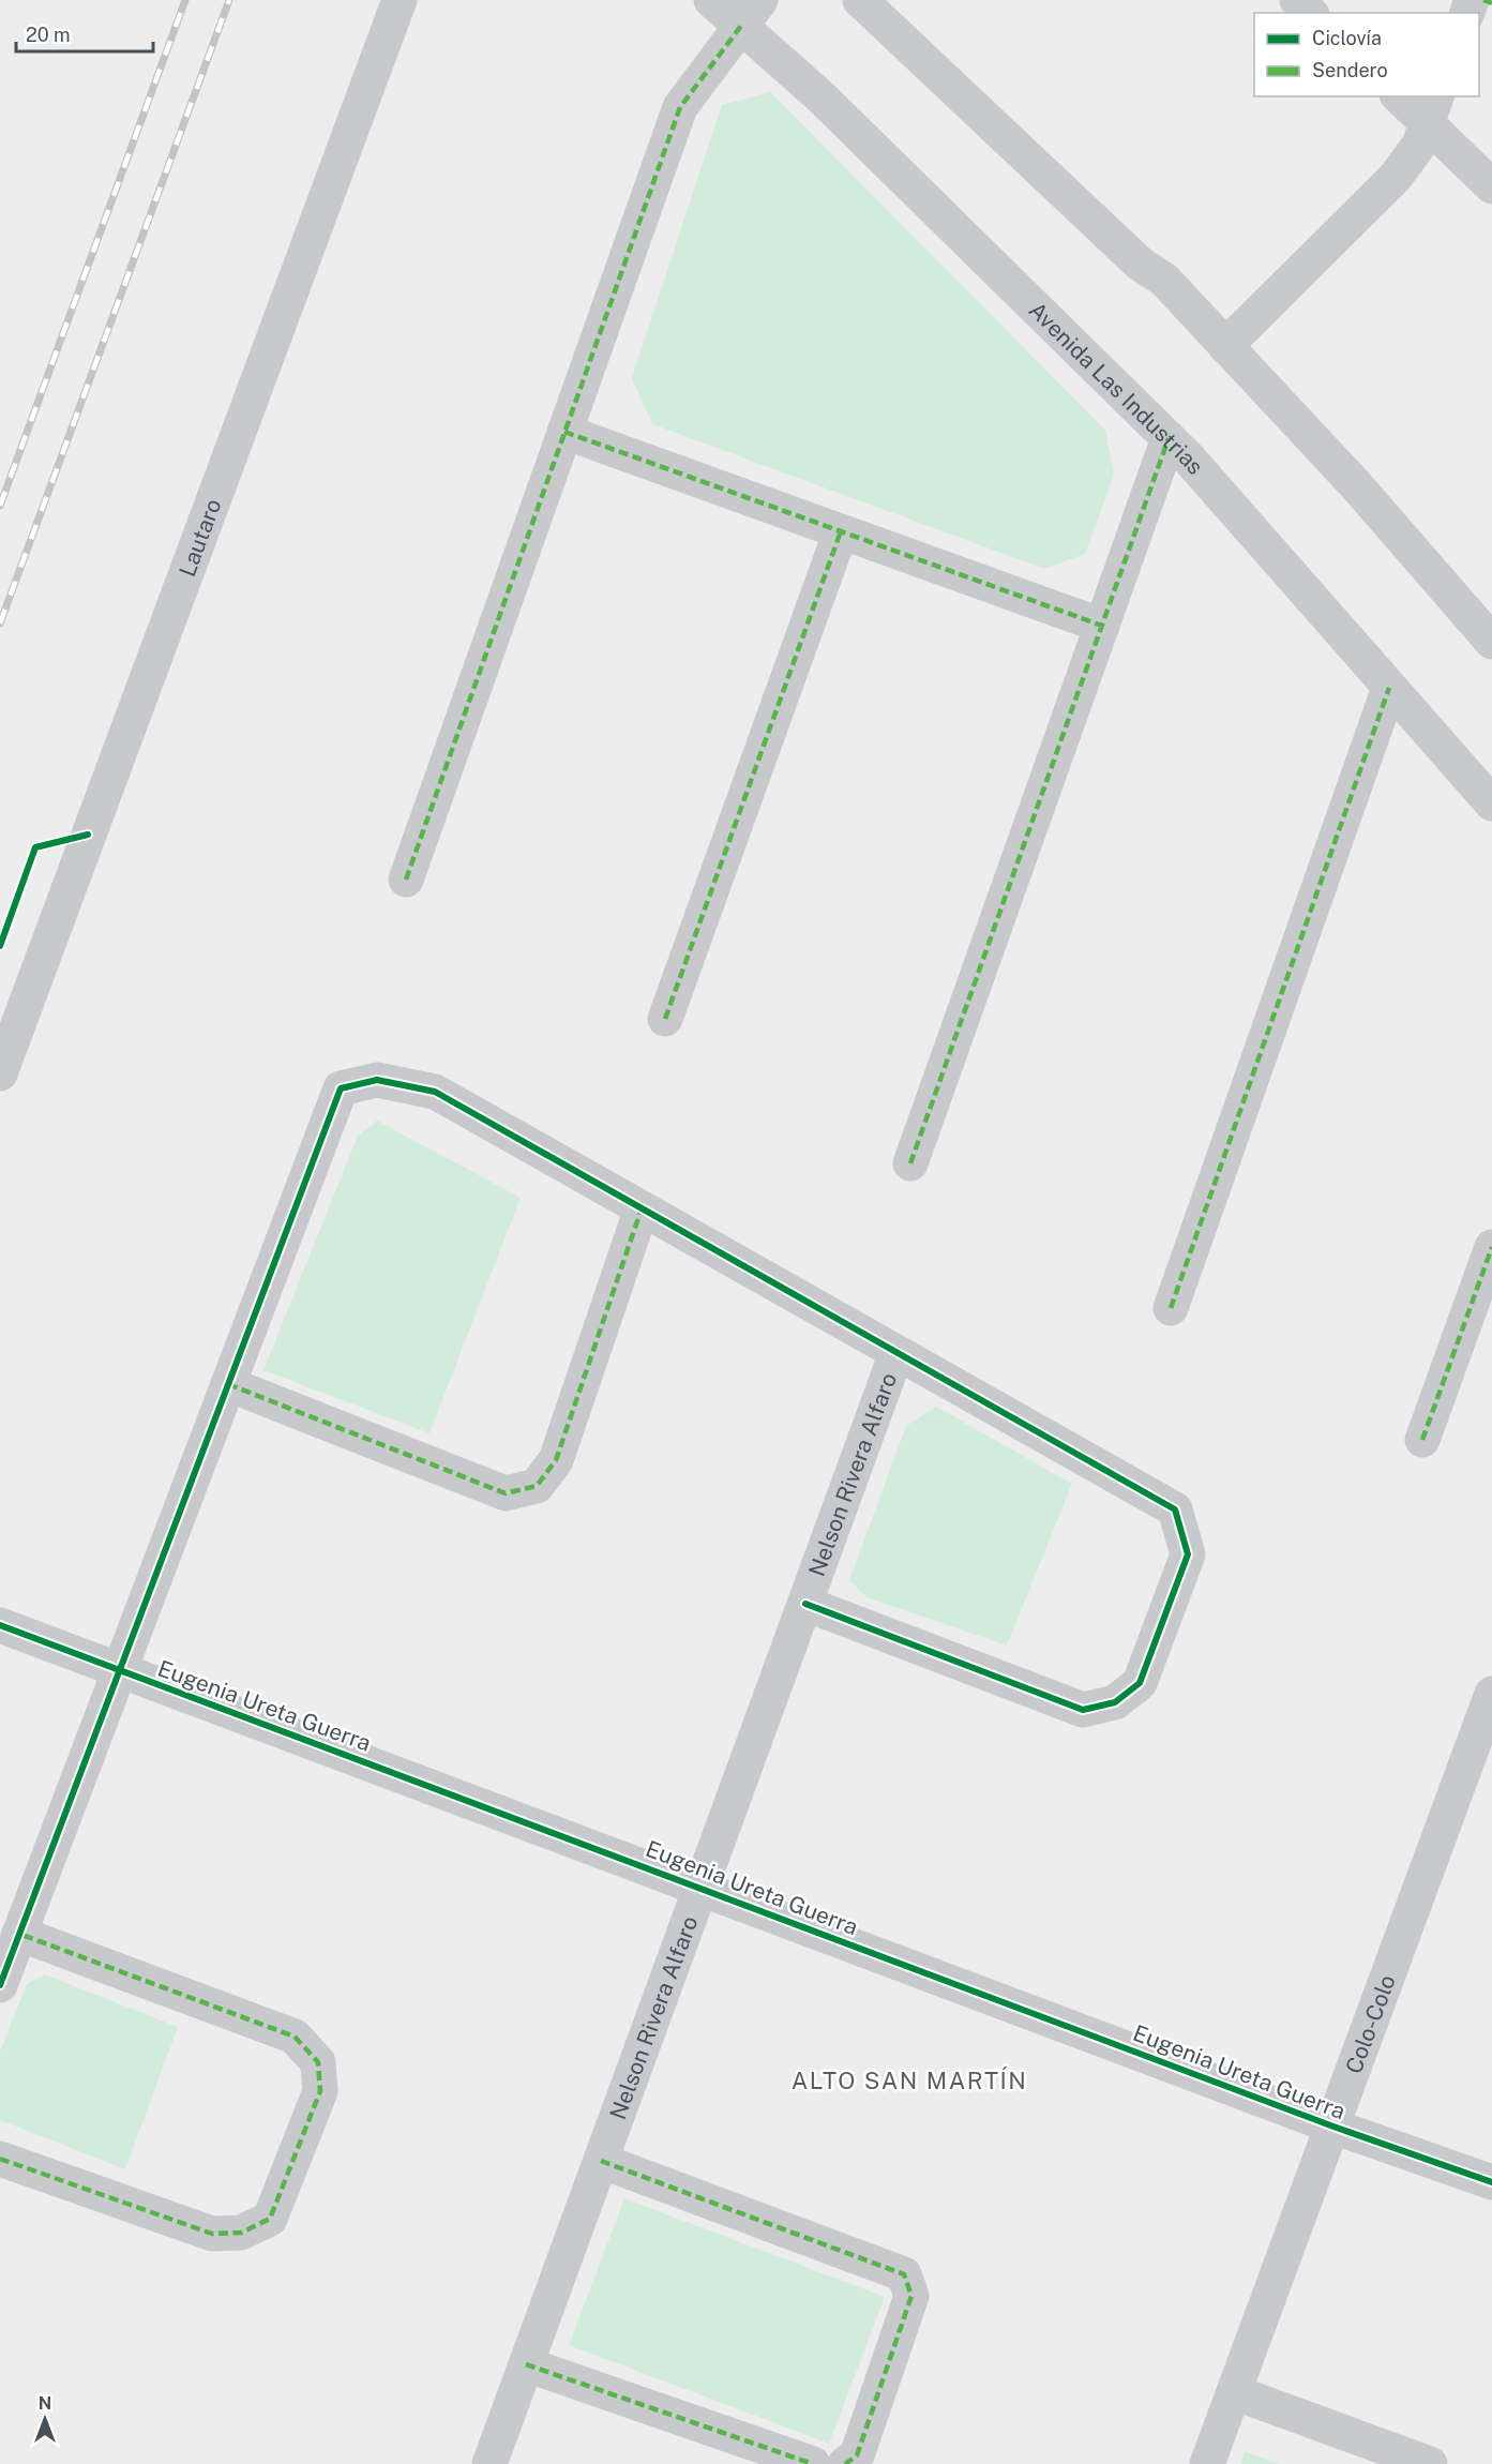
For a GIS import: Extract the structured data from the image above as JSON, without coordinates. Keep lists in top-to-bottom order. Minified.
{"streets":{"street":["Avenida Las Industrias","Lautaro","Nelson Rivera Alfaro","Eugenia Ureta Guerra","Colo-Colo"]},"crossings":[["Nelson Rivera Alfaro","Eugenia Ureta Guerra"],["Eugenia Ureta Guerra","Colo-Colo"]],"districts":["ALTO SAN MARTÍN"],"legend":["Ciclovía","Sendero"],"scale_bar":"20 m","north":"top"}
